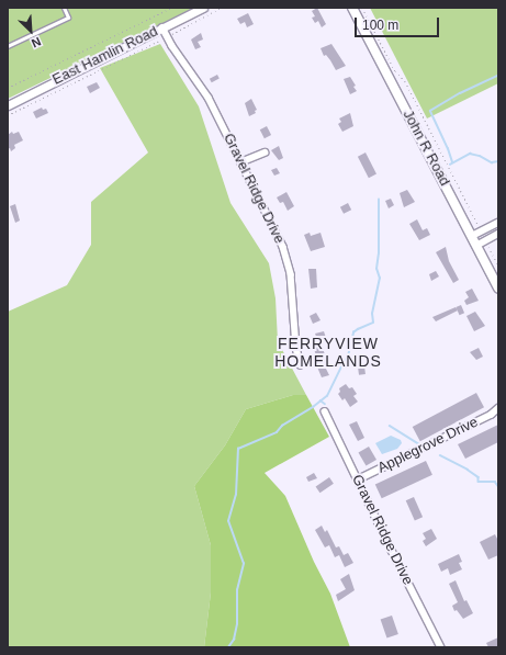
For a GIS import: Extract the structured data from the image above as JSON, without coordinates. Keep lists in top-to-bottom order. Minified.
{"streets":{"main road":["John R Road"],"street":["East Hamlin Road","Gravel Ridge Drive","Applegrove Drive"]},"crossings":[["East Hamlin Road","Gravel Ridge Drive"],["Gravel Ridge Drive","Applegrove Drive"]],"districts":["FERRYVIEW HOMELANDS"],"scale_bar":"100 m","north":"bottom right"}
